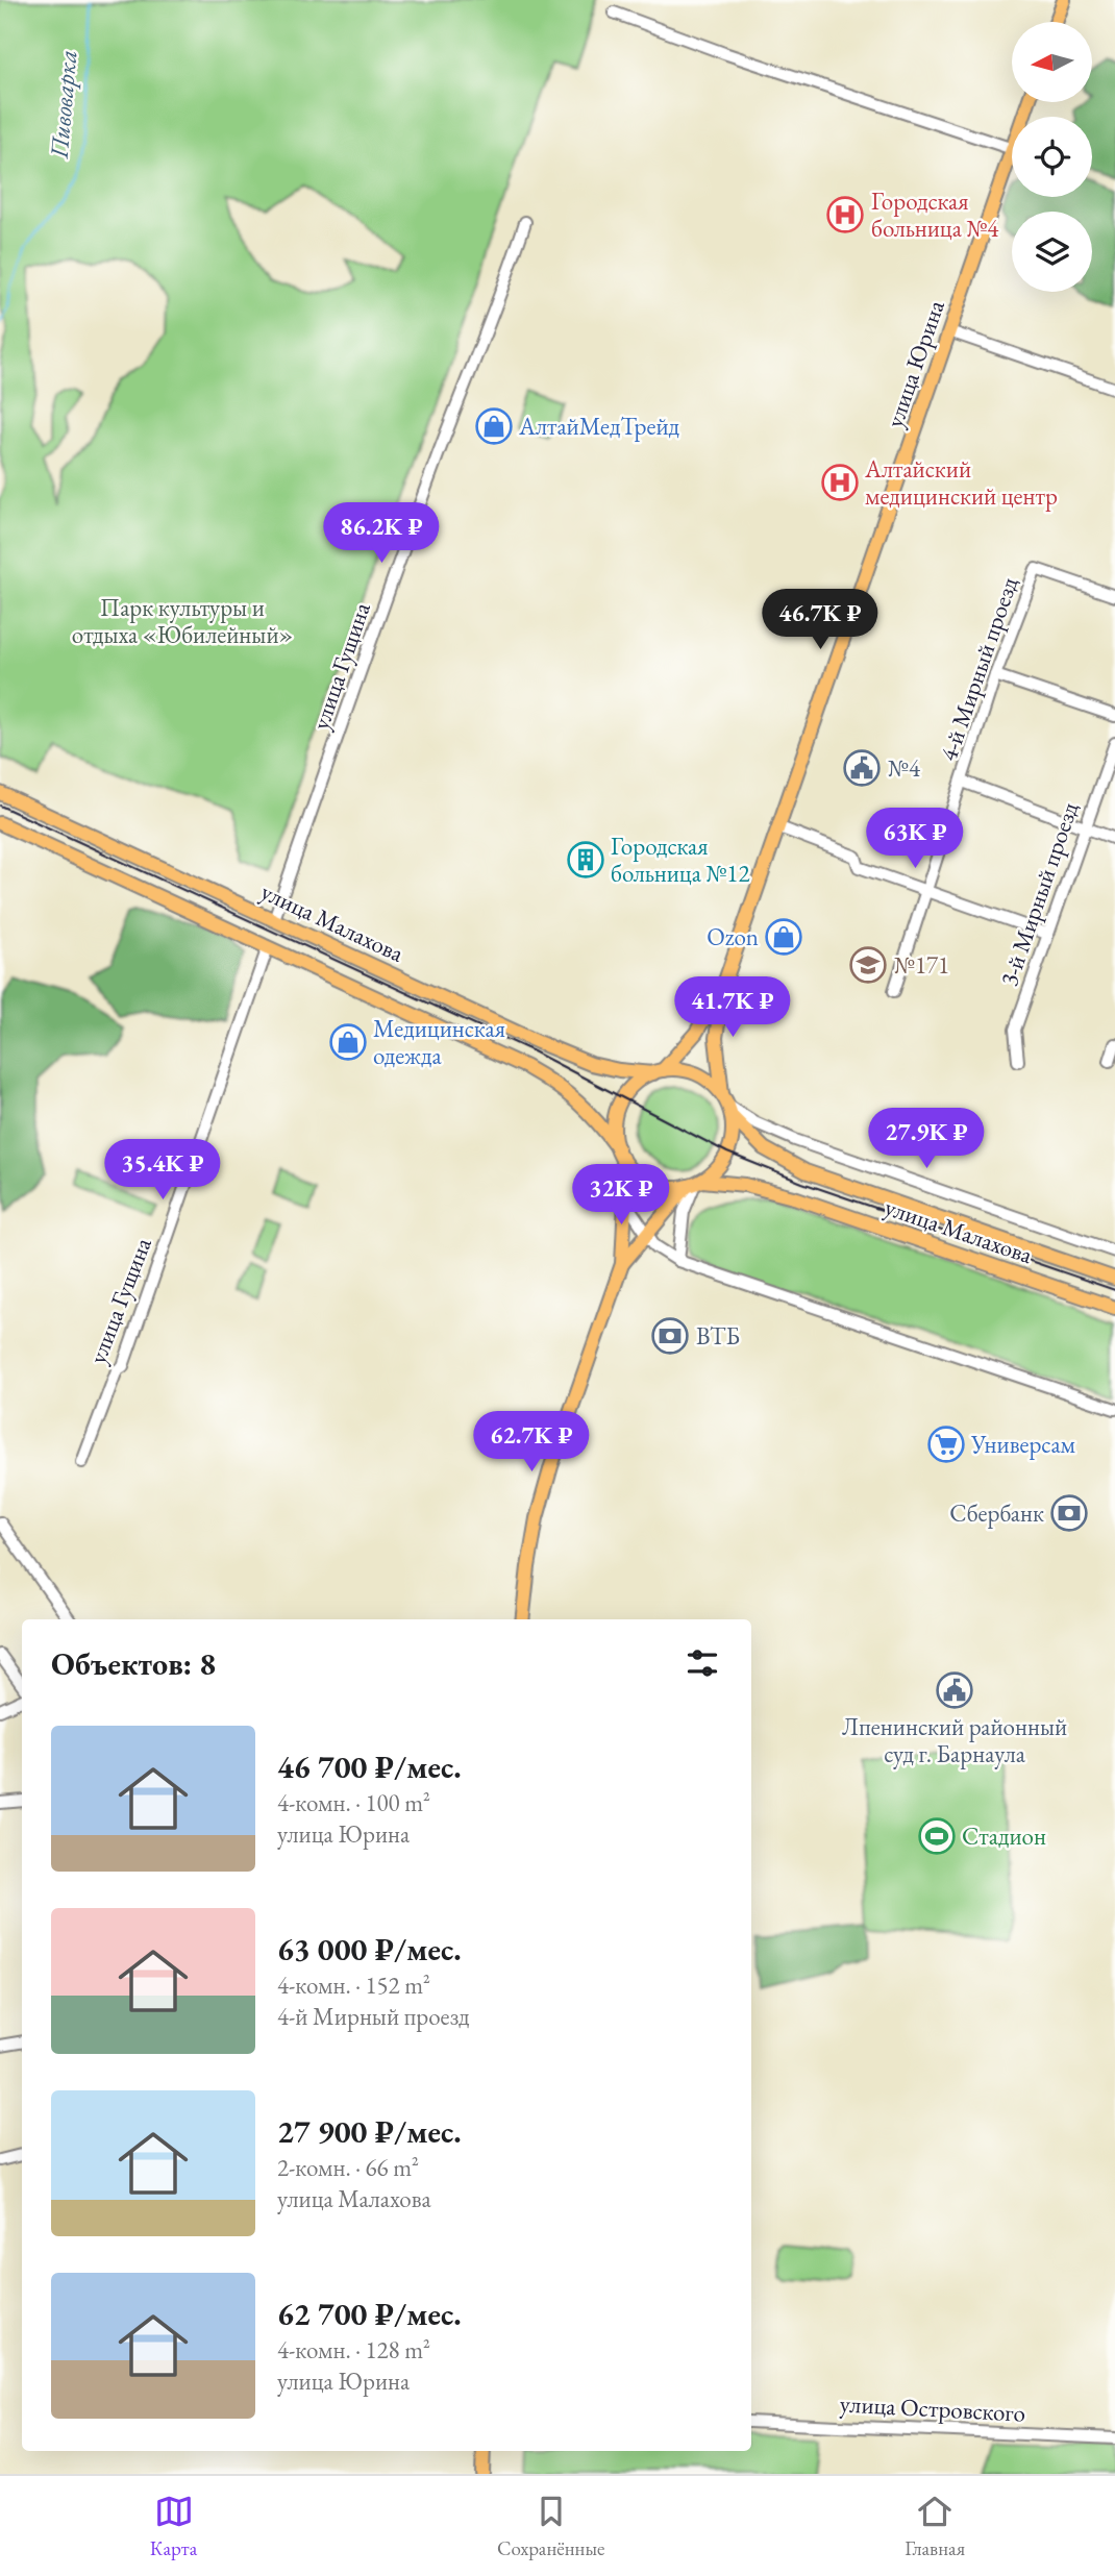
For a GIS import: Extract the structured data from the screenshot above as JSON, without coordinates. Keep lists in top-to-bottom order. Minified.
{"streets":{"main road":["улица Юрина","улица Малахова"],"street":["улица Гущина","4-й Мирный проезд","3-й Мирный проезд","улица Островского"]},"crossings":[["улица Юрина","улица Малахова"],["улица Гущина","улица Малахова"]],"water":["Пивоварка"],"parks":["Парк культуры и отдыха «Юбилейный»"],"places":{"hospital":["Городская больница №4","Алтайский медицинский центр"],"shop":["АлтайМедТрейд","Ozon","Медицинская одежда"],"public building":["№4","Лпенинский районный суд г. Барнаула"],"building":["Городская больница №12"],"school or university":["№171"],"bank":["ВТБ","Сбербанк"],"supermarket":["Универсам"],"sports":["Стадион"]},"north":"left","page":{"price":["86.2K ₽","46.7K ₽","63K ₽","41.7K ₽","27.9K ₽","35.4K ₽","32K ₽","62.7K ₽"],"heading":"Объектов: 8","list":[{"name":"46 700 ₽/мес.","note":"4-комн. · 100 m² · улица Юрина"},{"name":"63 000 ₽/мес.","note":"4-комн. · 152 m² · 4-й Мирный проезд"},{"name":"27 900 ₽/мес.","note":"2-комн. · 66 m² · улица Малахова"},{"name":"62 700 ₽/мес.","note":"4-комн. · 128 m² · улица Юрина"}],"tabs":["Карта","Сохранённые","Главная"]}}
